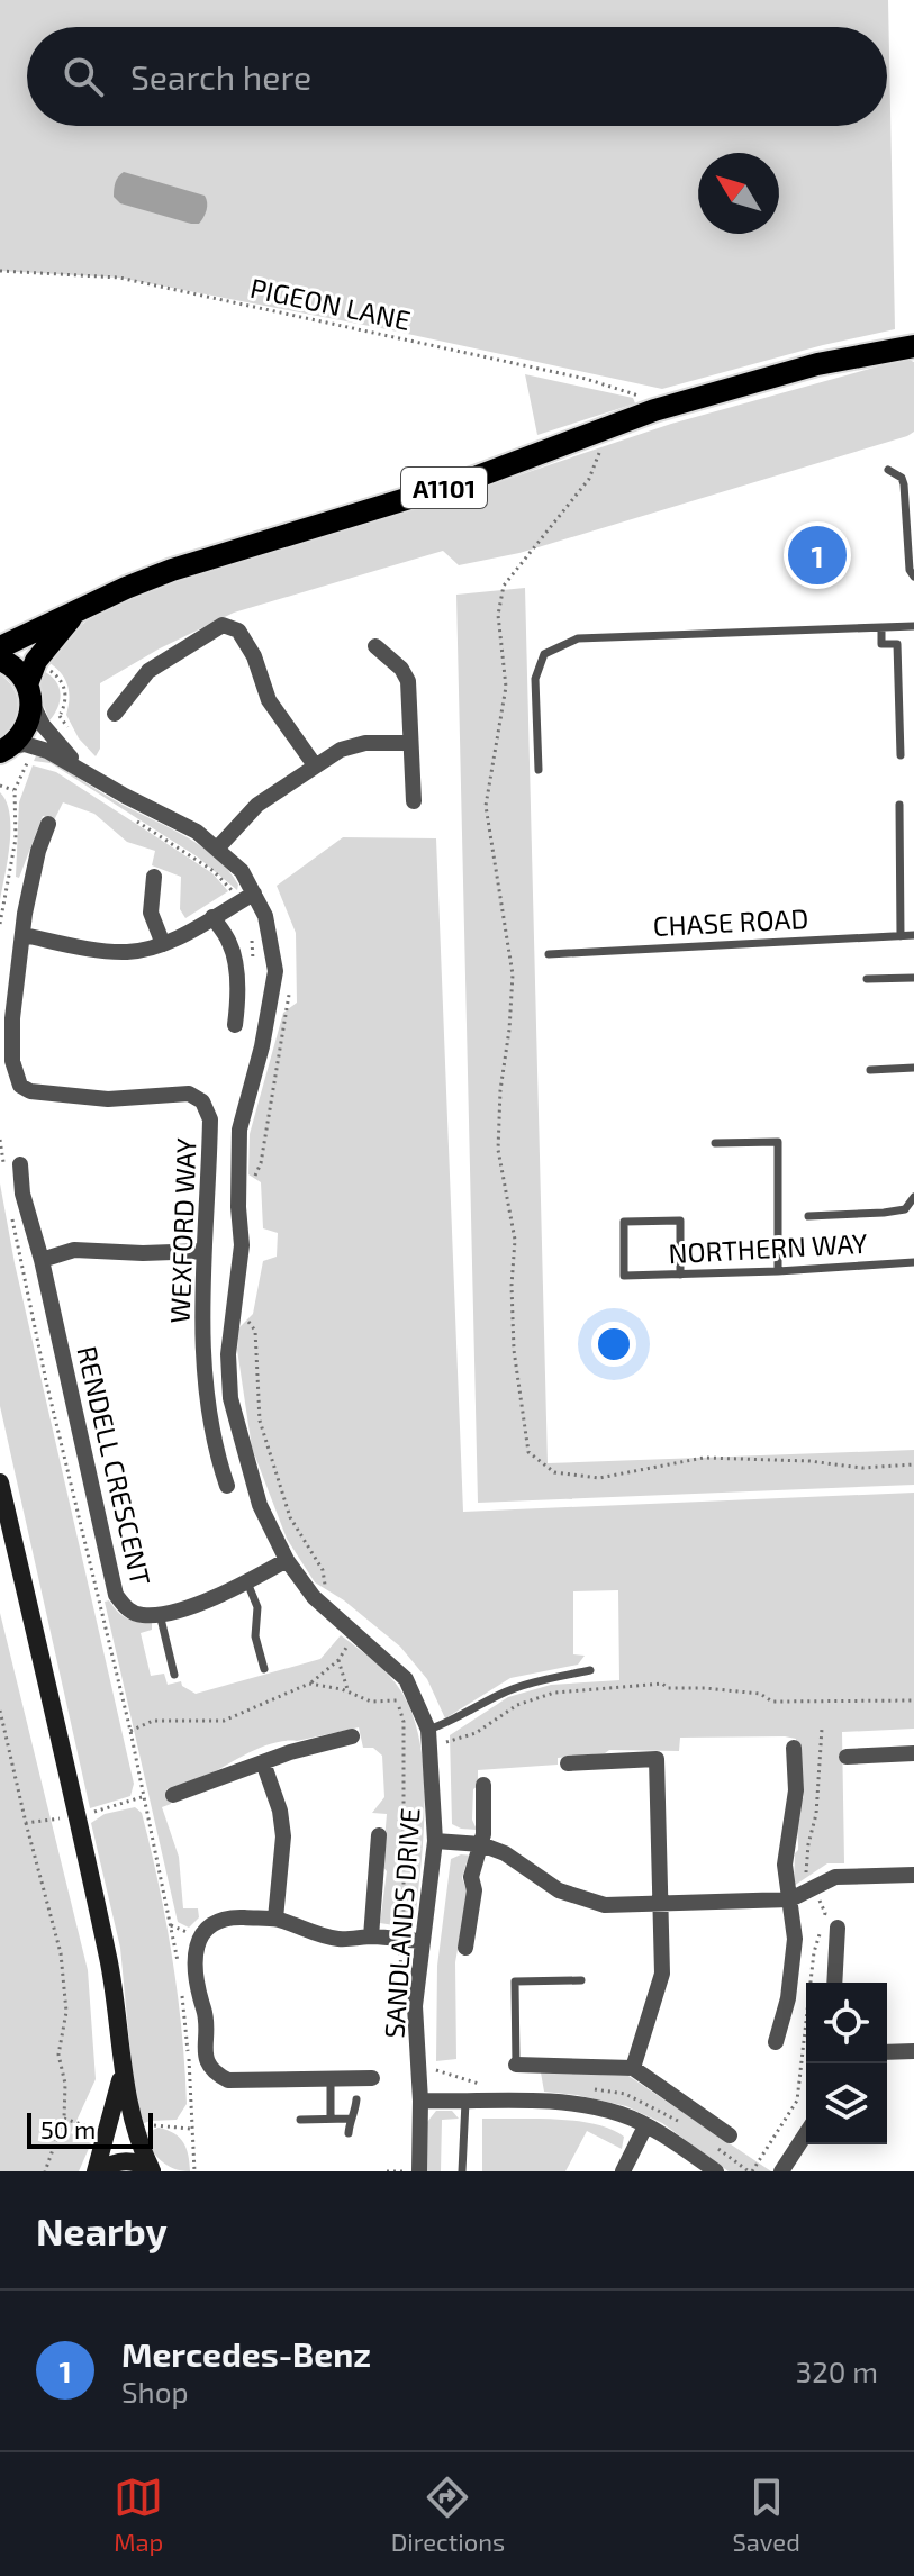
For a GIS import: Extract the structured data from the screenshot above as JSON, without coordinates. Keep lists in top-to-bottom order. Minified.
{"streets":{"main road":["A1101"],"street":["WEXFORD WAY","RENDELL CRESCENT","SANDLANDS DRIVE"],"lane":["CHASE ROAD","NORTHERN WAY"],"path":["PIGEON LANE"]},"crossings":[["A1101","SANDLANDS DRIVE"],["RENDELL CRESCENT","SANDLANDS DRIVE"]],"scale_bar":"50 m","north":"top left","page":{"search":"Search here","pins":"1","scale":"50 m","heading":"Nearby","list":[{"mark":"1","name":"Mercedes-Benz","note":"Shop","value":"320 m"}],"nav":["Map","Directions","Saved"]}}
